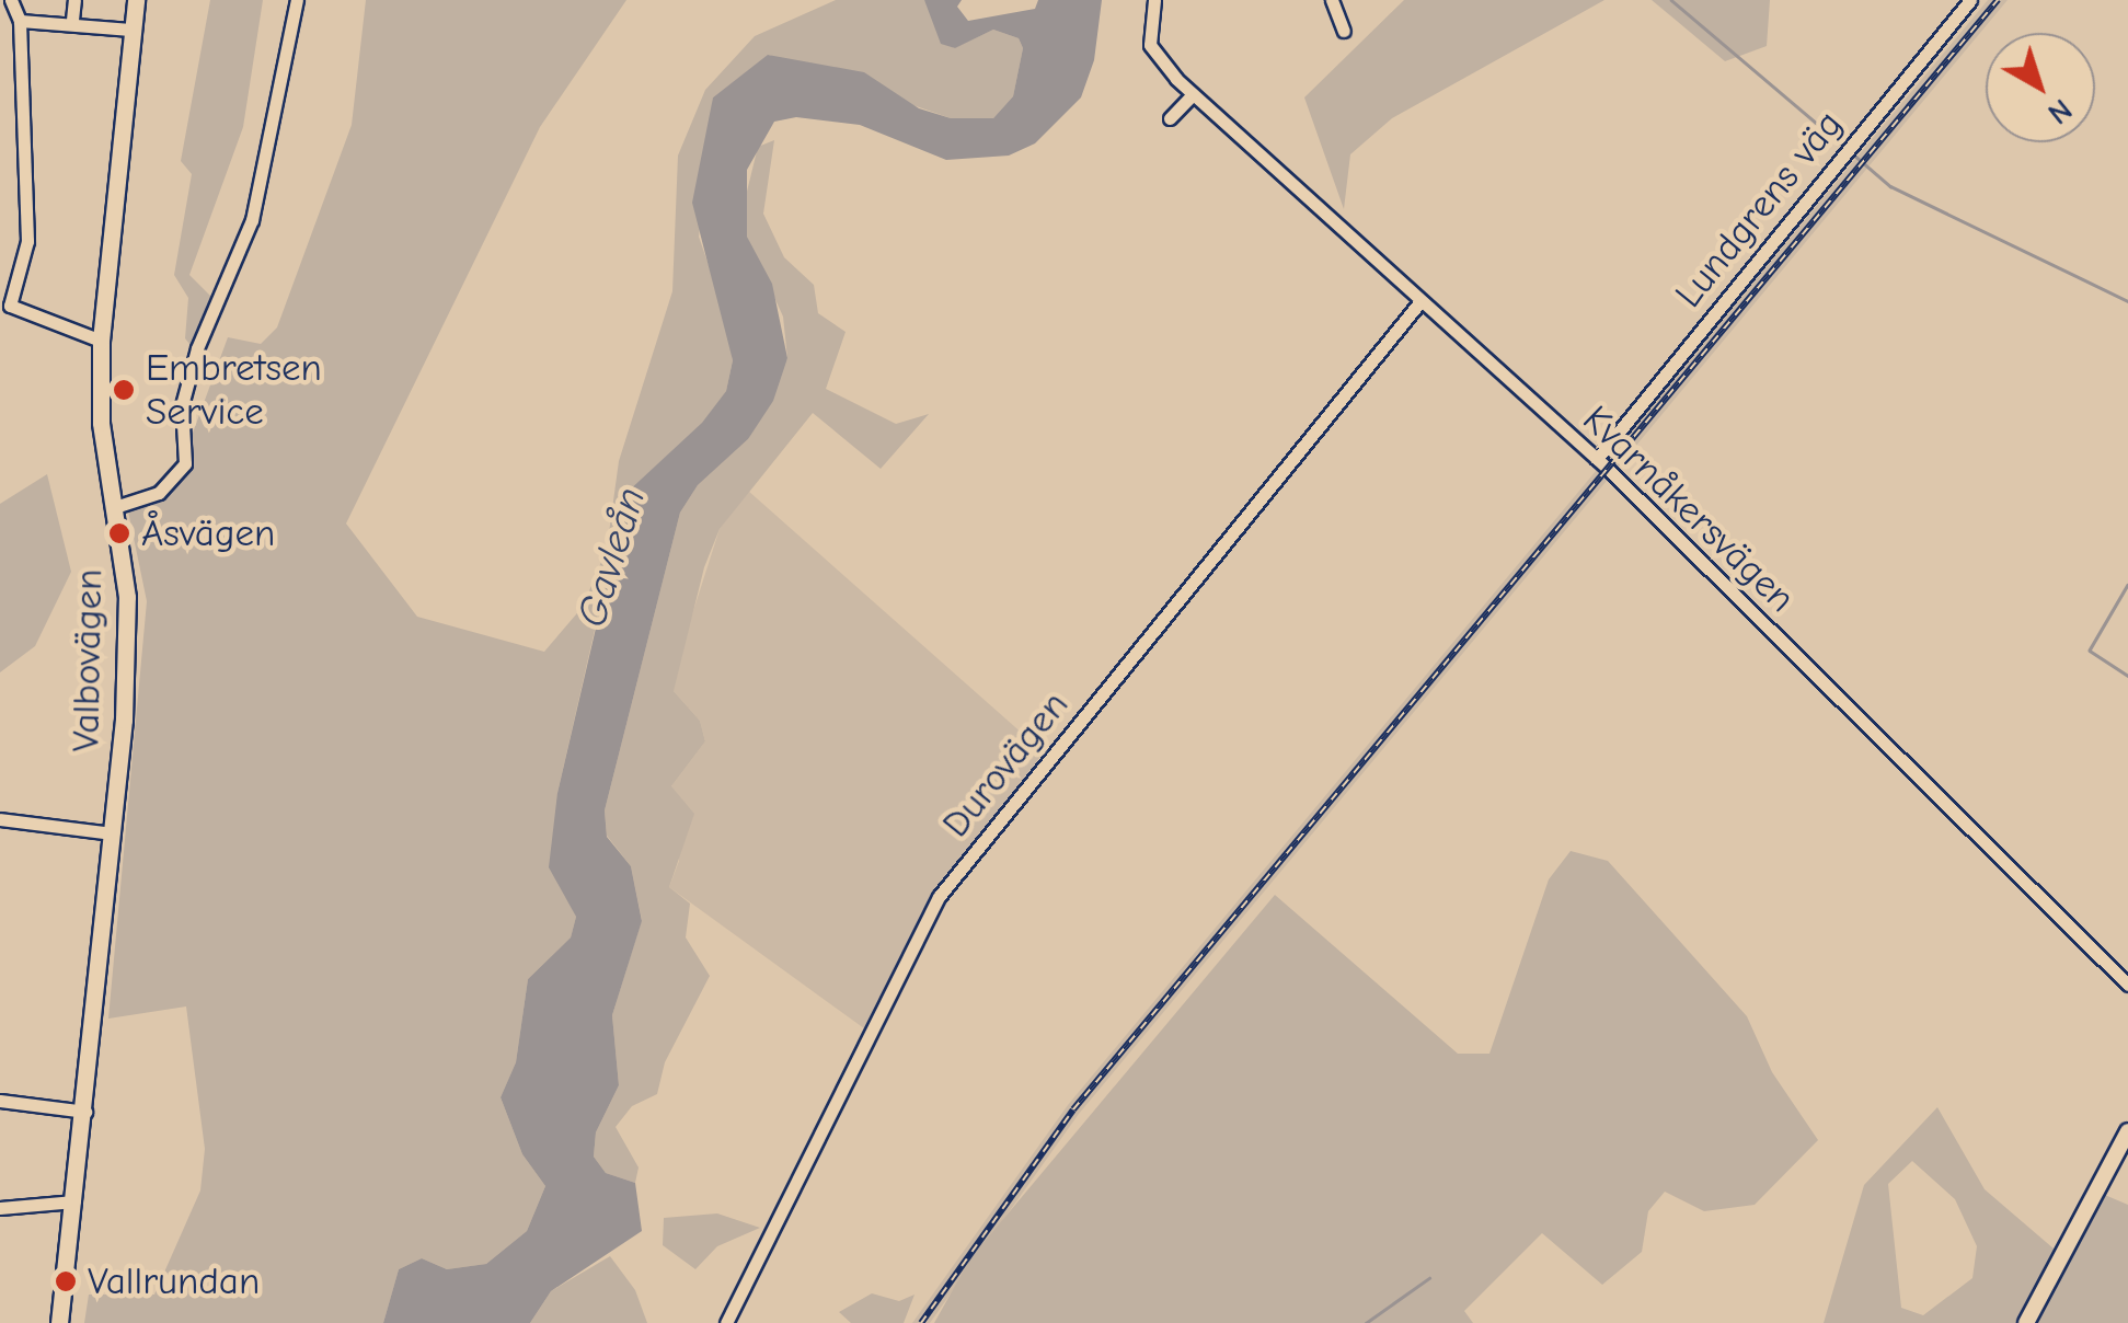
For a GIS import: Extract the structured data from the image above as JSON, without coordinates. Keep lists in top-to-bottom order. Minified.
{"streets":{"main road":["Valbovägen"],"street":["Lundgrens väg","Kvarnåkersvägen","Durovägen"]},"crossings":[["Lundgrens väg","Kvarnåkersvägen"],["Kvarnåkersvägen","Durovägen"]],"water":["Gavleån"],"places":["Embretsen Service","Åsvägen","Vallrundan"],"north":"bottom right"}
